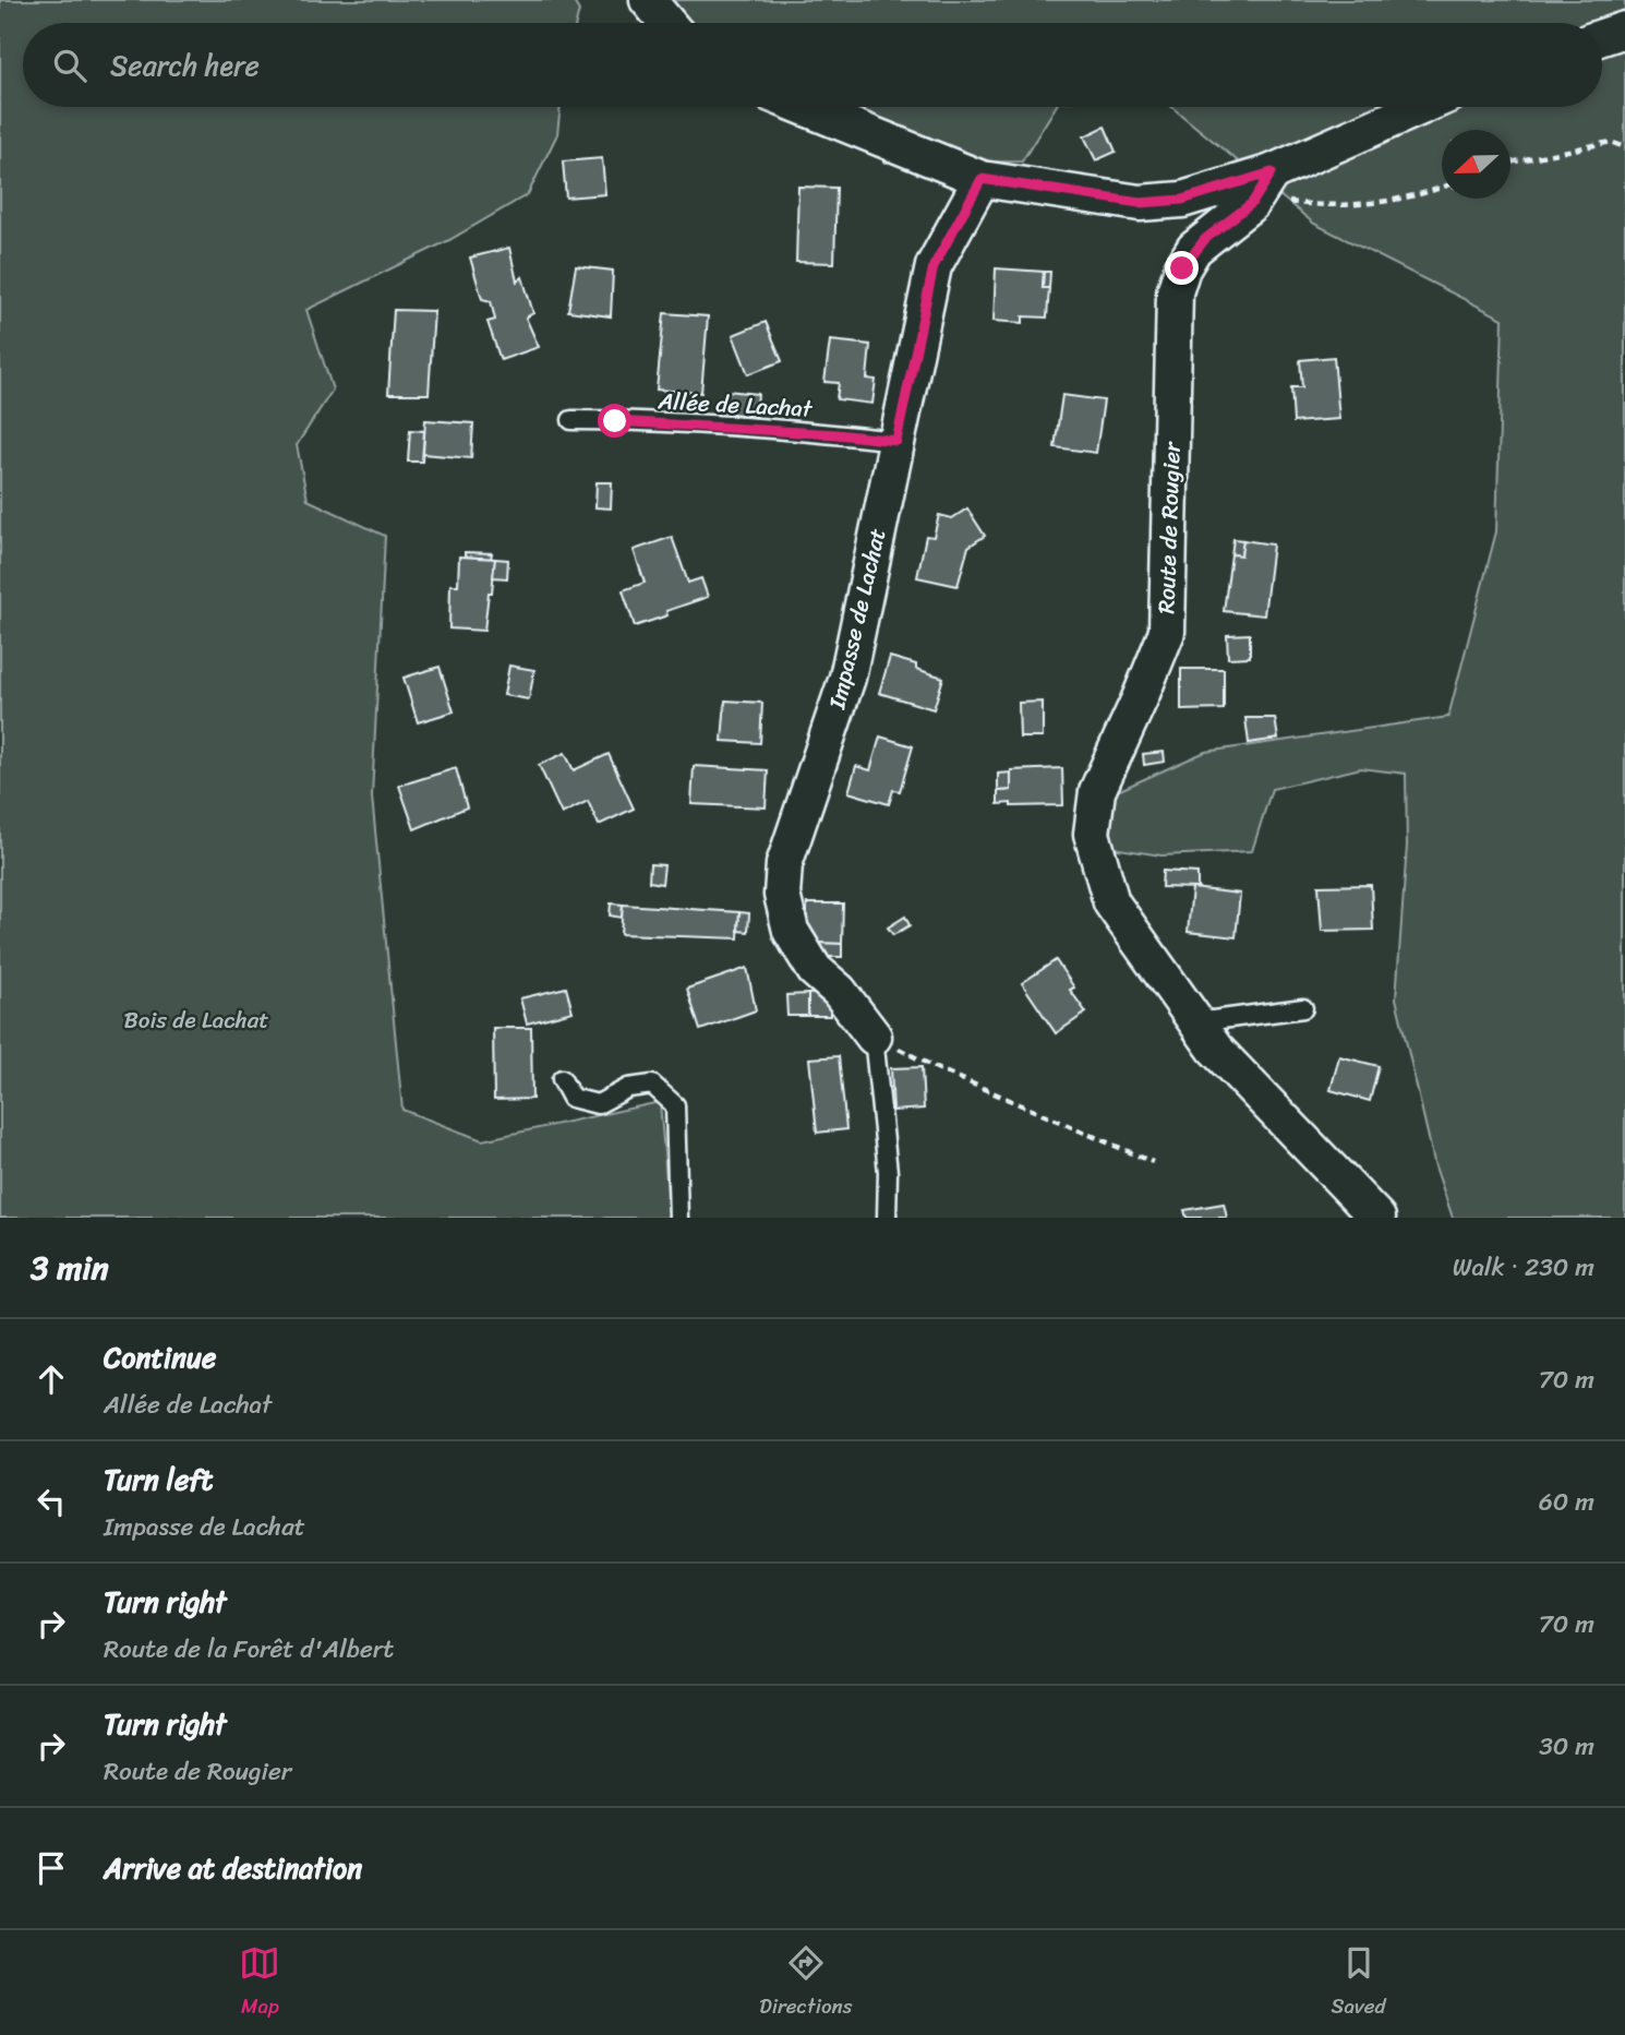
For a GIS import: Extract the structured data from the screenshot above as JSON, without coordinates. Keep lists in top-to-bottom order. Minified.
{"streets":{"street":["Route de Rougier","Impasse de Lachat"],"lane":["Allée de Lachat"]},"crossings":[["Allée de Lachat","Impasse de Lachat"]],"parks":["Bois de Lachat"],"north":"left","page":{"search":"Search here","heading":["3 min","Walk · 230 m"],"list":[["Continue","Allée de Lachat","70 m"],["Turn left","Impasse de Lachat","60 m"],["Turn right","Route de la Forêt d'Albert","70 m"],["Turn right","Route de Rougier","30 m"],"Arrive at destination"],"nav":["Map","Directions","Saved"]}}
